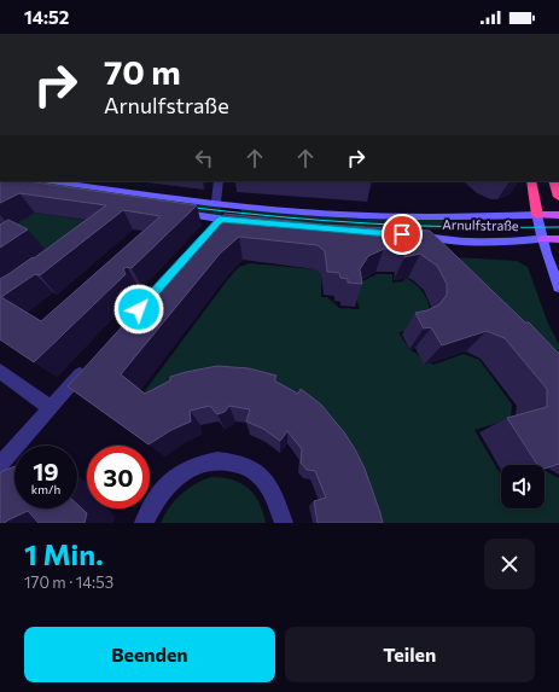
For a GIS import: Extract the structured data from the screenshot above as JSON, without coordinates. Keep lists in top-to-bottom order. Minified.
{"streets":{"main road":["Arnulfstraße"]},"page":{"status":"14:52","turn":["70 m","Arnulfstraße"],"speed":"19 km/h","limit":"30","heading":["1 Min.","170 m · 14:53"],"buttons":["Beenden","Teilen"]}}
